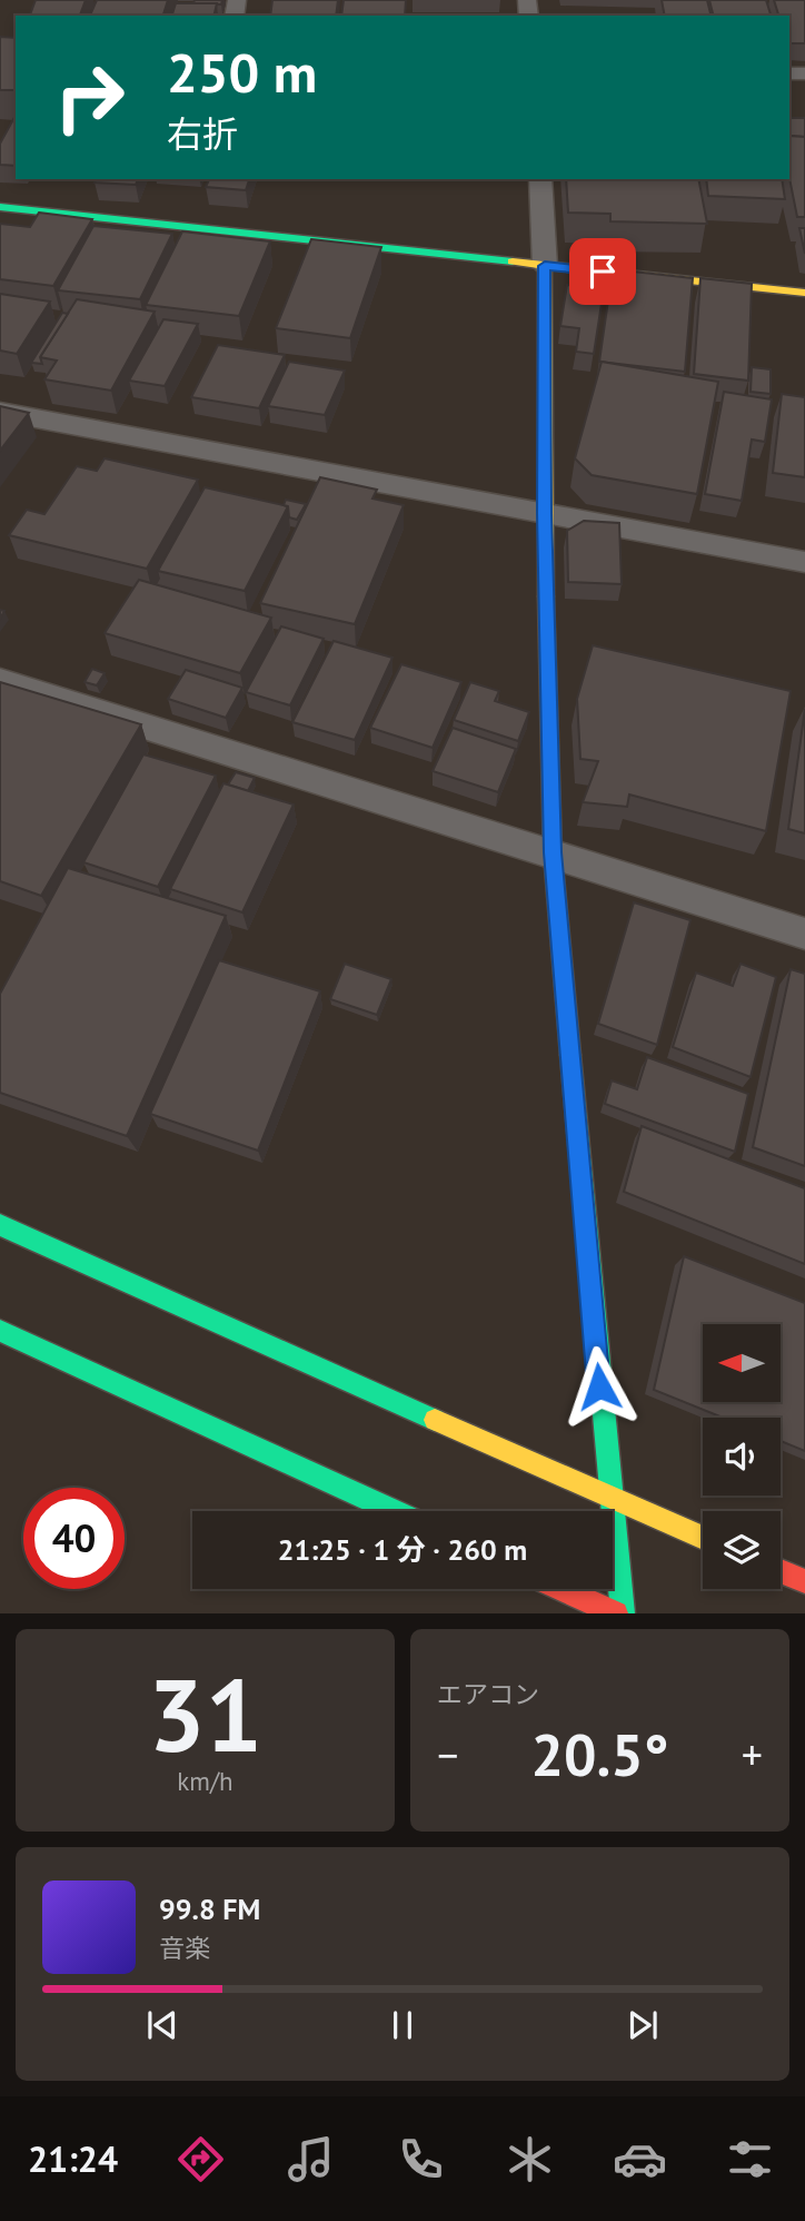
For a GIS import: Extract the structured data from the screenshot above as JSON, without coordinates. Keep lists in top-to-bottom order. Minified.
{"north":"left","page":{"turn":["250 m","右折"],"limit":"40","trip":"21:25 · 1 分 · 260 m","tile":[["31","km/h"],"エアコン"],"heat":["−","20.5°","+"],"song":["99.8 FM","音楽"],"tabs":"21:24"}}
